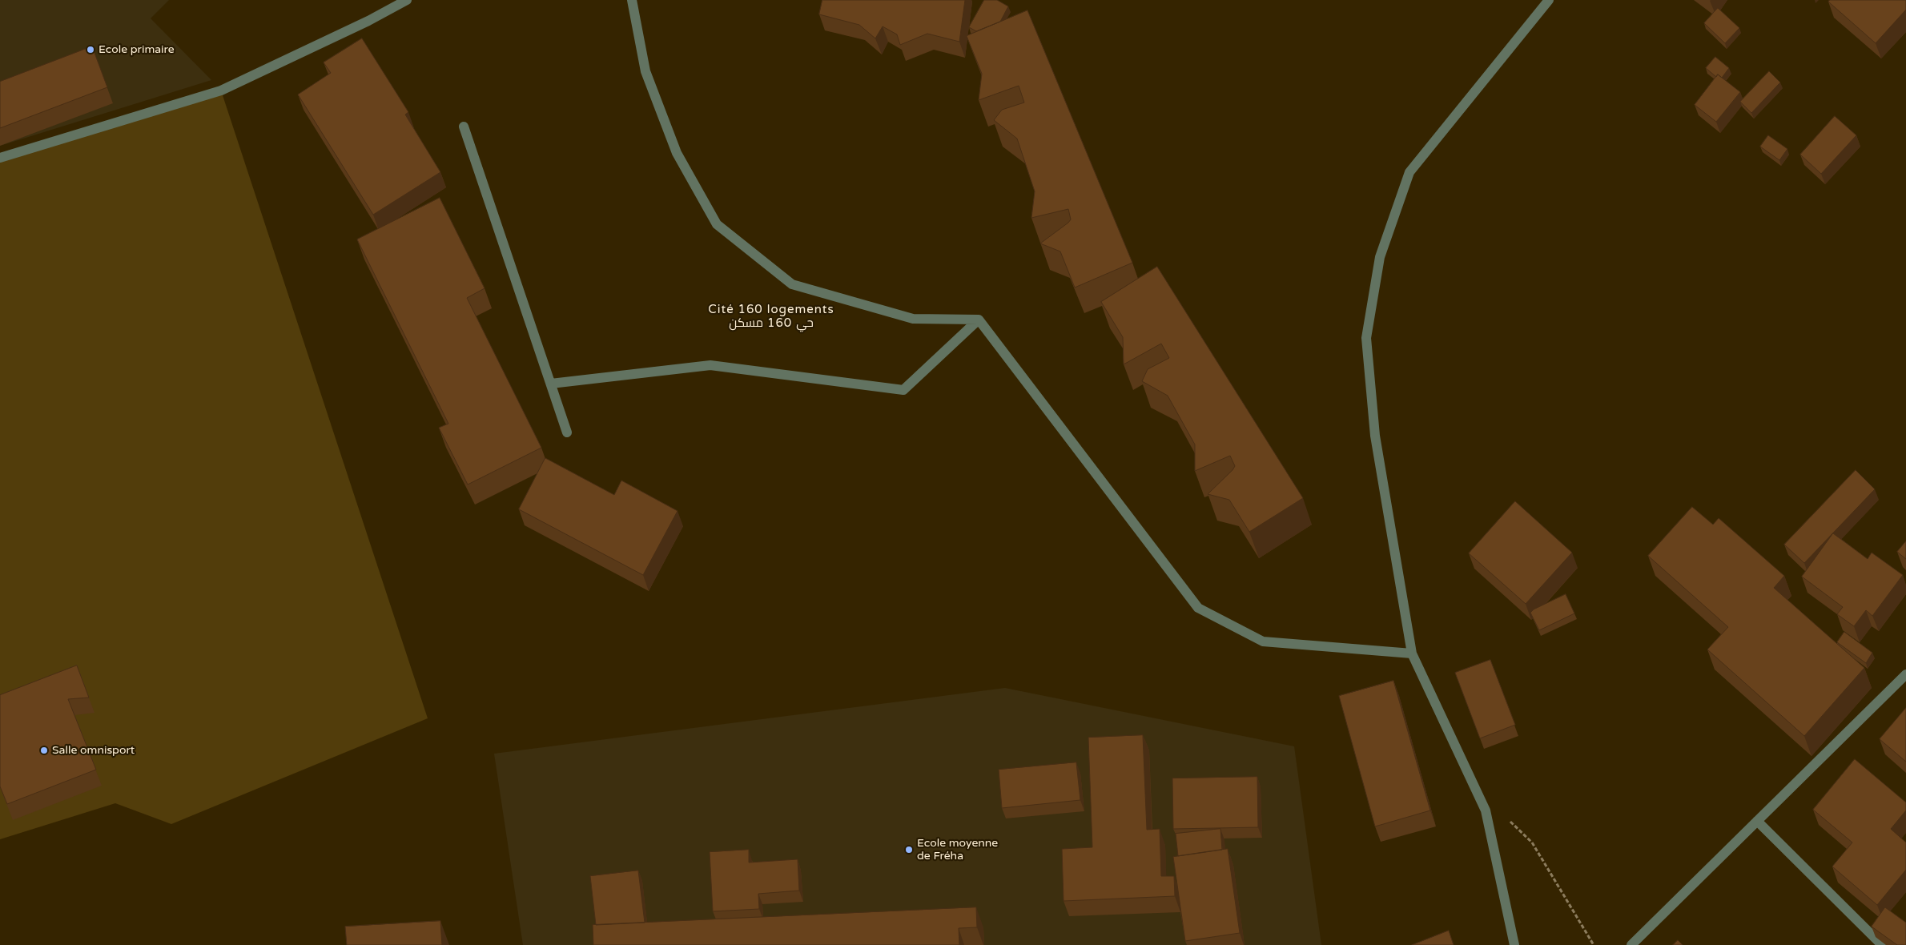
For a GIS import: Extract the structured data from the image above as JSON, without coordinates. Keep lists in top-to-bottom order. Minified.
{"districts":["Cité 160 logements حي 160 مسكن"],"places":["Ecole primaire","Salle omnisport","Ecole moyenne de Fréha"]}
